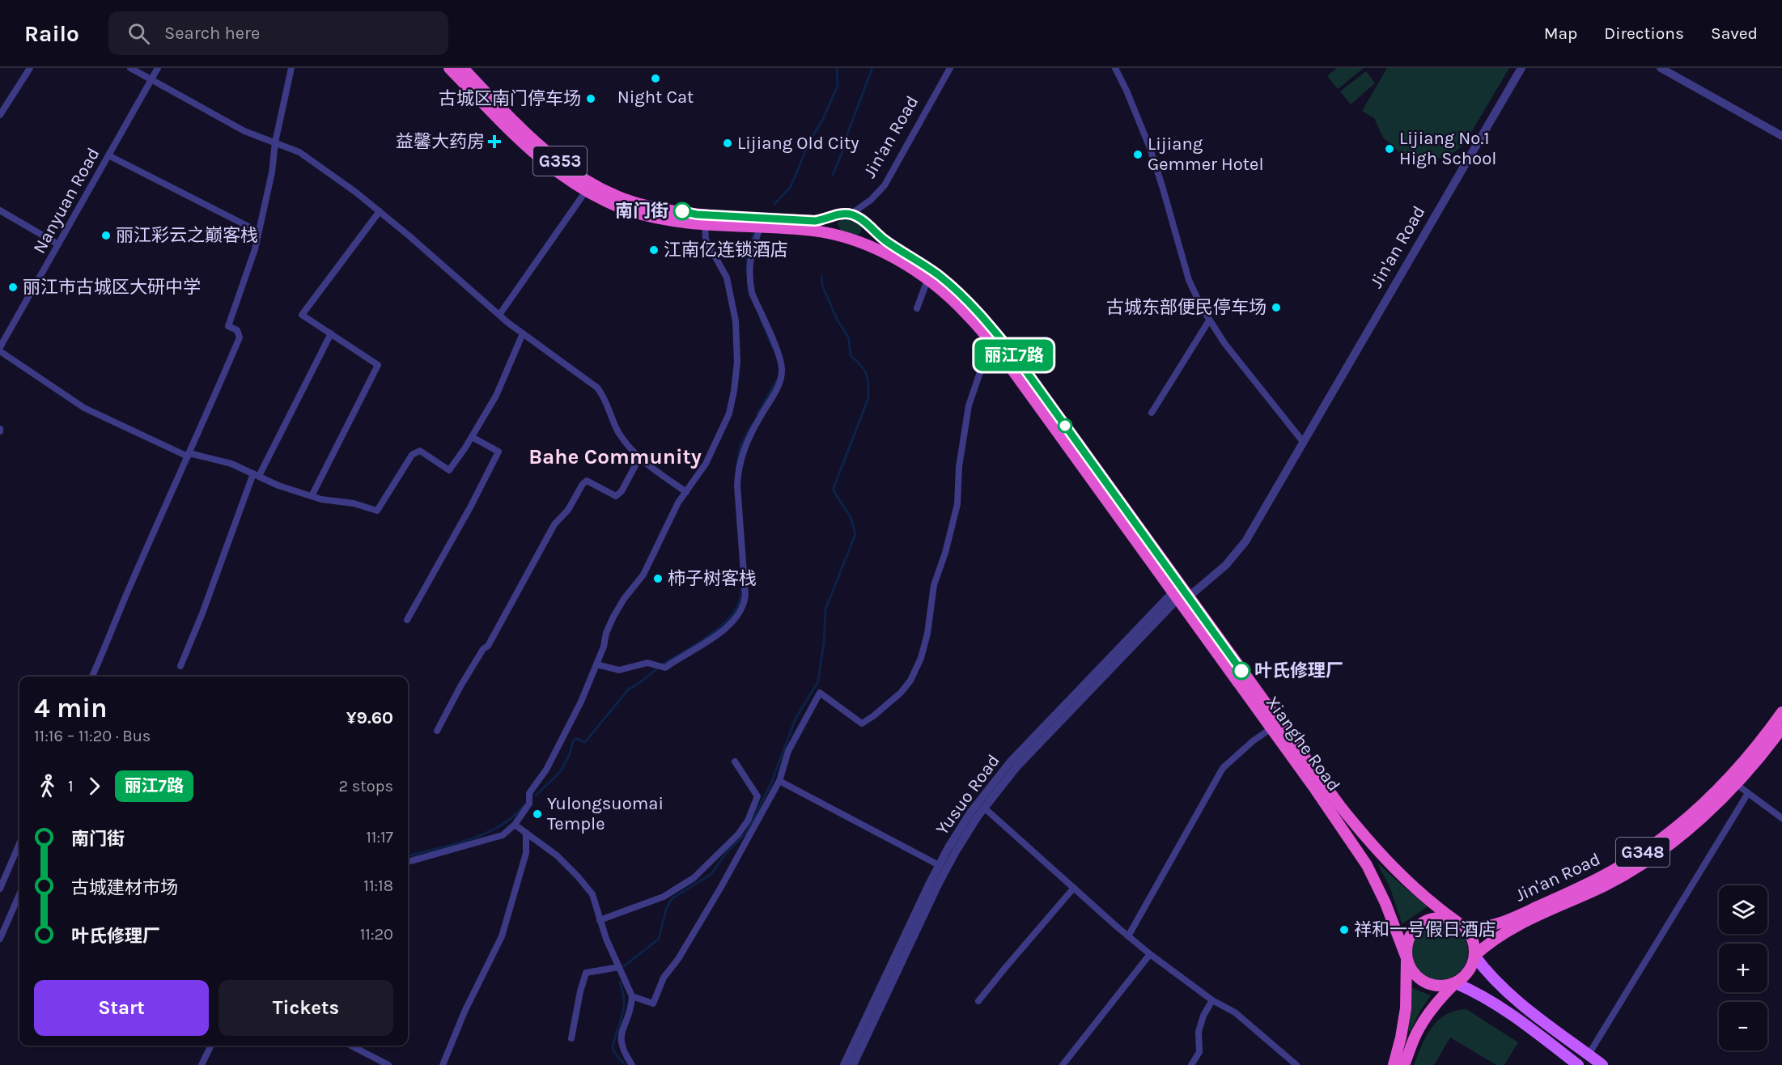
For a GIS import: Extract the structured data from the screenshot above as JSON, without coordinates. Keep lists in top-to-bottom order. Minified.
{"streets":{"highway":["Jin'an Road","G353","Xianghe Road","G348"],"street":["Nanyuan Road","Yusuo Road"]},"crossings":[["Jin'an Road","G353"],["Jin'an Road","Xianghe Road"],["Jin'an Road","Yusuo Road"],["Jin'an Road","G348"],["G353","Xianghe Road"],["Xianghe Road","Yusuo Road"],["Xianghe Road","G348"]],"districts":["Bahe Community"],"places":{"other":["Night Cat","古城区南门停车场","Lijiang Old City","Lijiang No.1 High School","Lijiang Gemmer Hotel","南门街","丽江彩云之巅客栈","江南亿连锁酒店","丽江市古城区大研中学","古城东部便民停车场","柿子树客栈","叶氏修理厂","Yulongsuomai Temple","祥和一号假日酒店"],"health":["益馨大药房"]},"lines":["bus line 丽江7路"],"page":{"header":"Railo","search":"Search here","nav":["Map","Directions","Saved"],"on_map":"丽江7路","heading":["4 min","11:16 – 11:20 · Bus","¥9.60"],"legs":["1","丽江7路","2 stops"],"list":[{"name":"南门街","value":"11:17"},{"name":"古城建材市场","value":"11:18"},{"name":"叶氏修理厂","value":"11:20"}],"map_buttons":["+","−"],"buttons":["Start","Tickets"]}}
